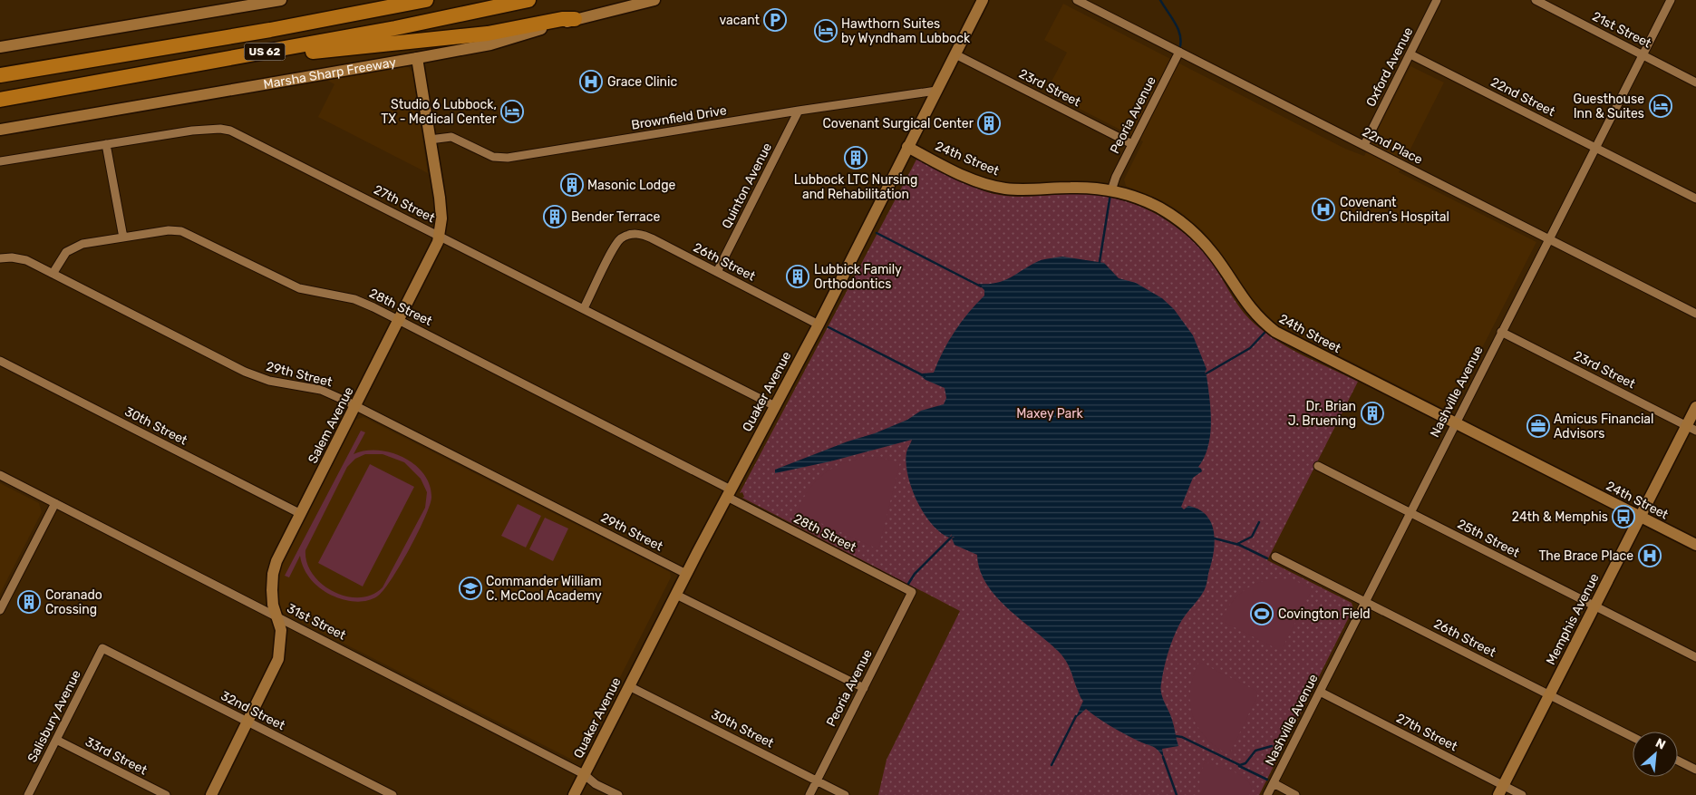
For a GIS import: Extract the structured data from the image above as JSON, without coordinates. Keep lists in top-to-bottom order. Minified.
{"streets":{"highway":["US 62"],"street":["21st Street","Oxford Avenue","Marsha Sharp Freeway","23rd Street","22nd Street","Peoria Avenue","Brownfield Drive","22nd Place","24th Street","Quinton Avenue","27th Street","26th Street","28th Street","29th Street","Quaker Avenue","Nashville Avenue","Salem Avenue","30th Street","25th Street","Memphis Avenue","31st Street","32nd Street","Salisbury Avenue","33rd Street"]},"crossings":[["21st Street","Nashville Avenue"],["Oxford Avenue","22nd Street"],["Oxford Avenue","22nd Place"],["Marsha Sharp Freeway","Salem Avenue"],["23rd Street","Peoria Avenue"],["23rd Street","Quaker Avenue"],["23rd Street","Nashville Avenue"],["23rd Street","Memphis Avenue"],["22nd Street","Nashville Avenue"],["Peoria Avenue","22nd Place"],["Peoria Avenue","24th Street"],["Peoria Avenue","28th Street"],["Peoria Avenue","30th Street"],["Brownfield Drive","Quinton Avenue"],["Brownfield Drive","Quaker Avenue"],["Brownfield Drive","Salem Avenue"],["22nd Place","Nashville Avenue"],["24th Street","Quaker Avenue"],["24th Street","Nashville Avenue"],["24th Street","Memphis Avenue"],["Quinton Avenue","26th Street"],["27th Street","26th Street"],["27th Street","Quaker Avenue"],["27th Street","Nashville Avenue"],["27th Street","Salem Avenue"],["27th Street","Memphis Avenue"],["26th Street","Quaker Avenue"],["26th Street","Nashville Avenue"],["26th Street","Memphis Avenue"],["28th Street","29th Street"],["28th Street","Quaker Avenue"],["28th Street","Salem Avenue"],["29th Street","Quaker Avenue"],["29th Street","Salem Avenue"],["Quaker Avenue","30th Street"],["Quaker Avenue","31st Street"],["Nashville Avenue","25th Street"],["Salem Avenue","30th Street"],["Salem Avenue","31st Street"],["Salem Avenue","32nd Street"],["25th Street","Memphis Avenue"],["32nd Street","Salisbury Avenue"],["Salisbury Avenue","33rd Street"]],"parks":["Maxey Park"],"places":{"parking":["vacant"],"hotel":["Hawthorn Suites by Wyndham Lubbock","Guesthouse Inn & Suites","Studio 6 Lubbock, TX - Medical Center"],"hospital":["Grace Clinic","Covenant Children’s Hospital","The Brace Place"],"building":["Covenant Surgical Center","Lubbock LTC Nursing and Rehabilitation","Masonic Lodge","Bender Terrace","Lubbick Family Orthodontics","Dr. Brian J. Bruening","Coranado Crossing"],"office":["Amicus Financial Advisors"],"bus stop":["24th & Memphis"],"school or university":["Commander William C. McCool Academy"],"sports":["Covington Field"]},"north":"top right"}
